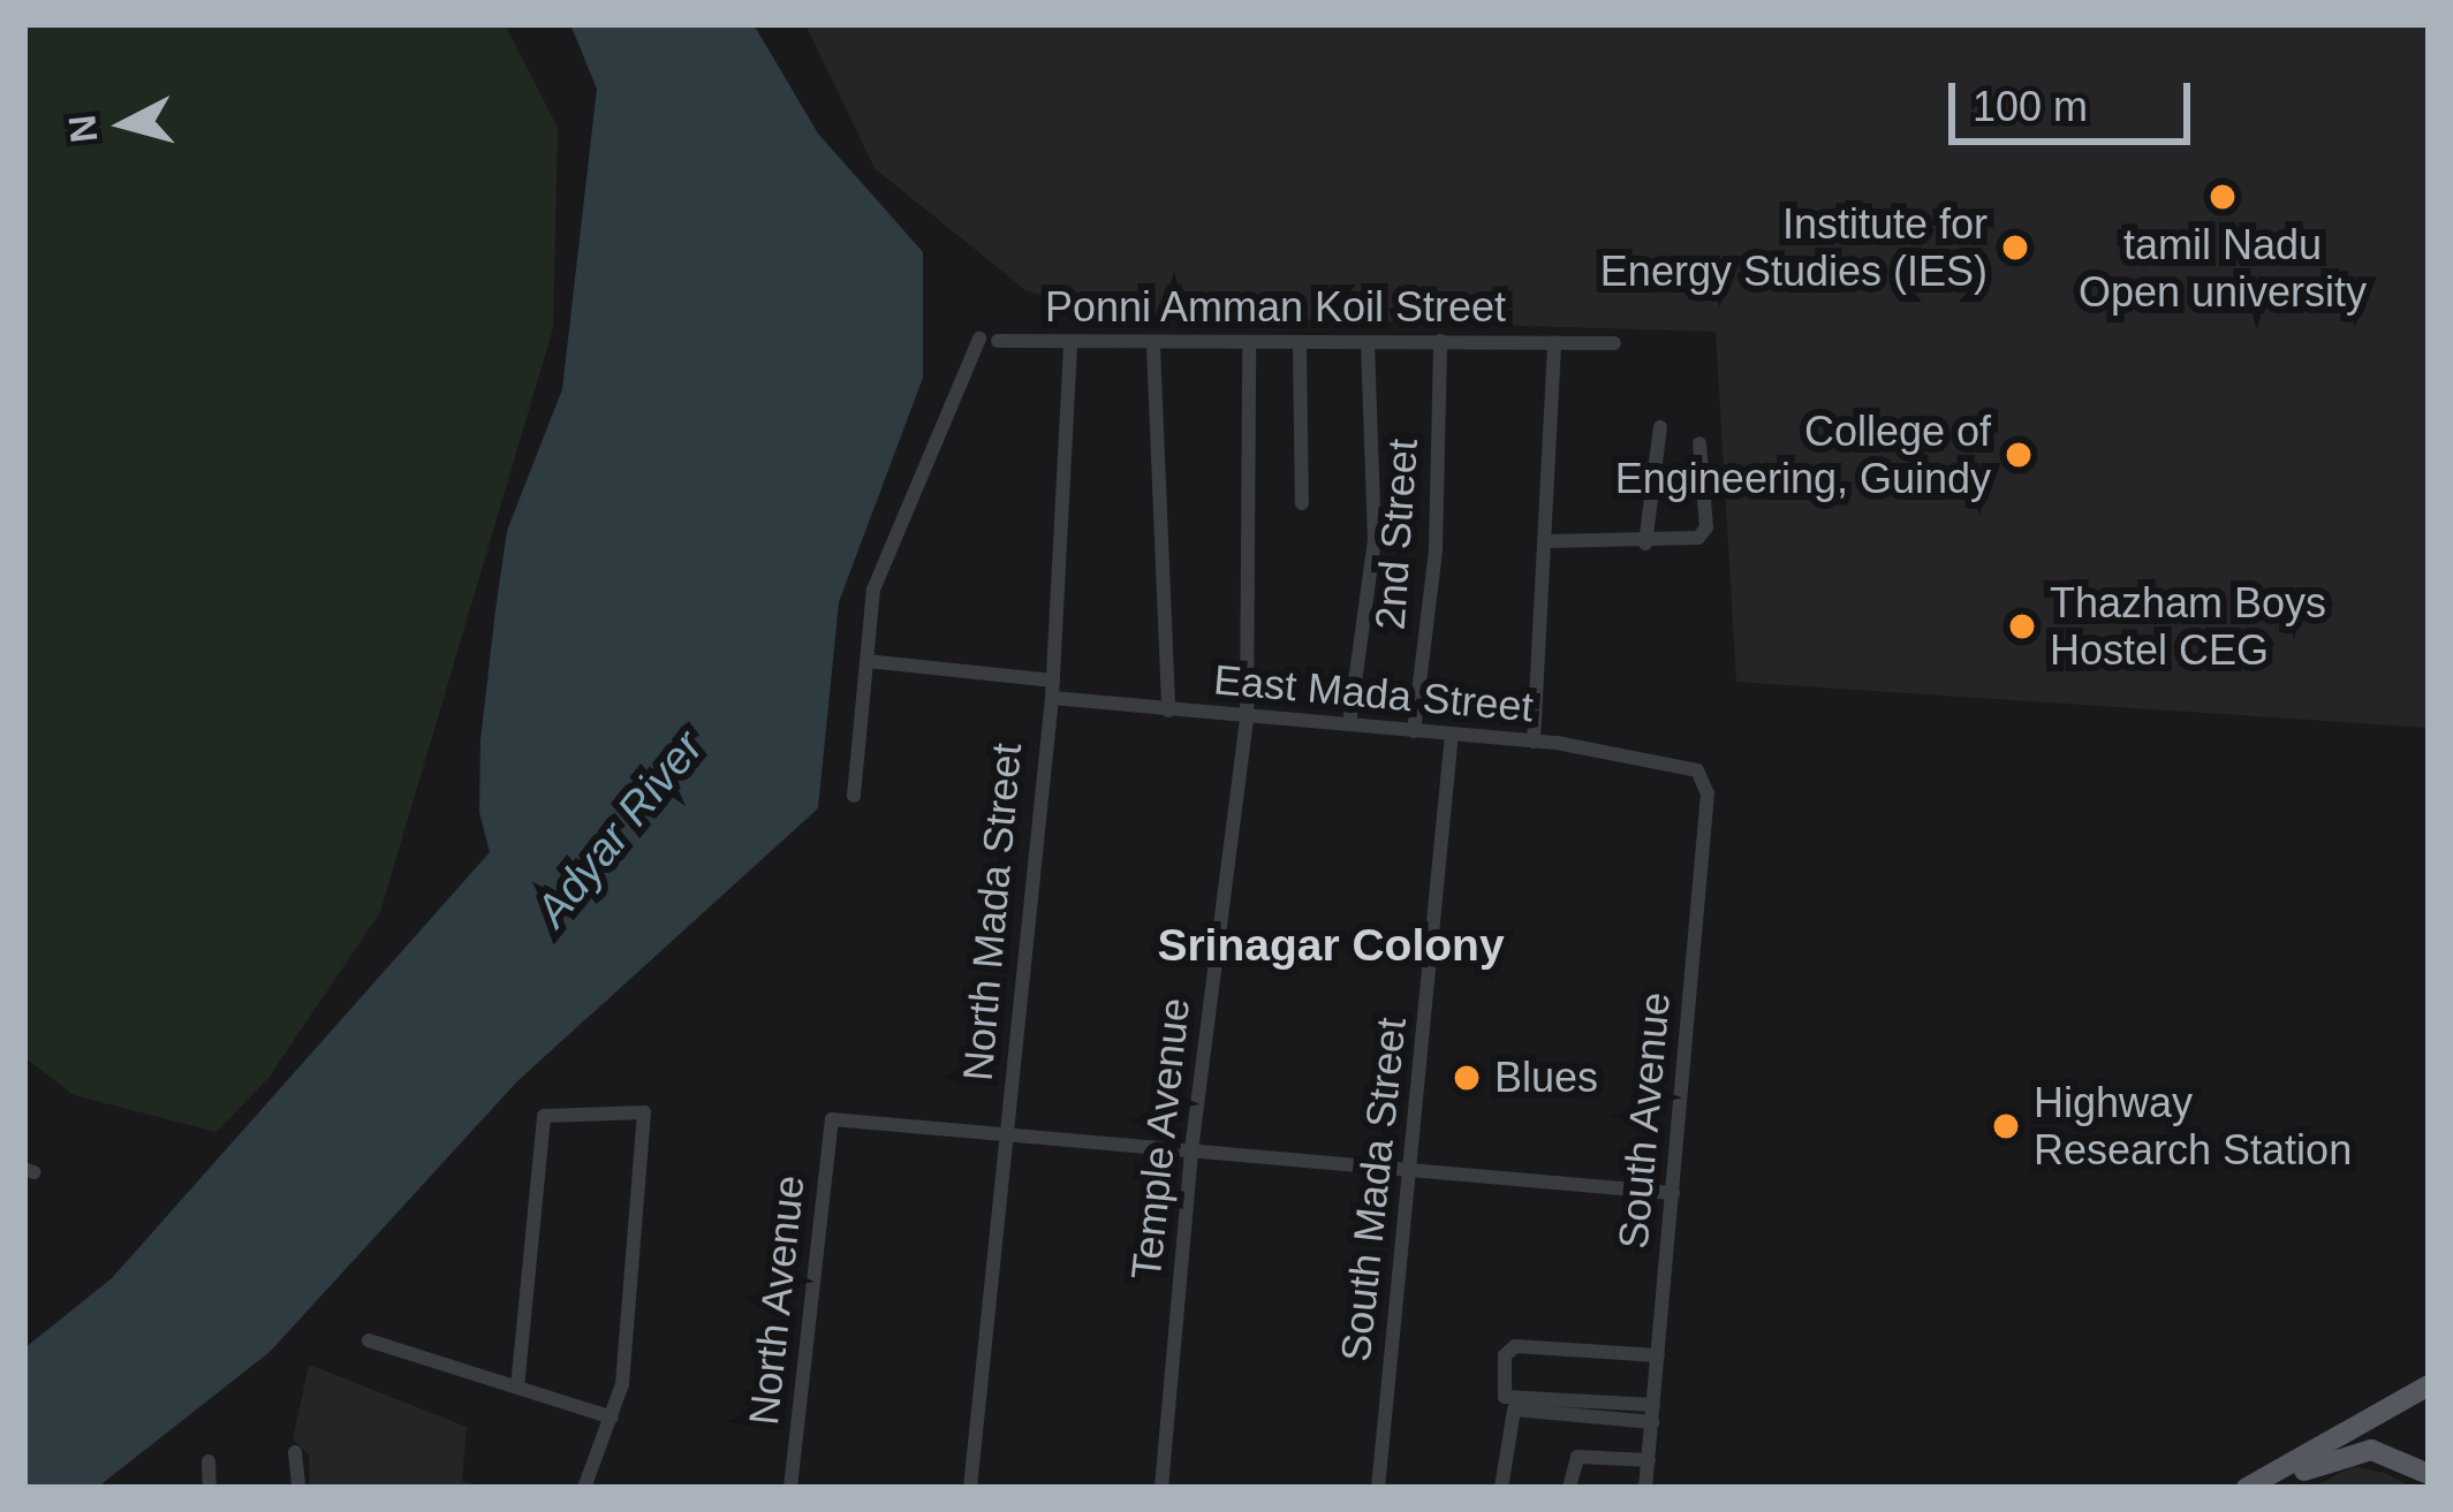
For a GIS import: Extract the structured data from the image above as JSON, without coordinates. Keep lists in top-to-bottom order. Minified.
{"streets":{"street":["Ponni Amman Koil Street","2nd Street","East Mada Street","North Mada Street","South Avenue","Temple Avenue","South Mada Street","North Avenue"]},"crossings":[["Ponni Amman Koil Street","2nd Street"],["Ponni Amman Koil Street","North Mada Street"],["Ponni Amman Koil Street","Temple Avenue"],["2nd Street","East Mada Street"],["East Mada Street","North Mada Street"],["East Mada Street","South Avenue"],["East Mada Street","Temple Avenue"],["East Mada Street","South Mada Street"],["North Mada Street","North Avenue"]],"districts":["Srinagar Colony"],"water":["Adyar River"],"places":["tamil Nadu Open university","Institute for Energy Studies (IES)","College of Engineering, Guindy","Thazham Boys Hostel CEG","Blues","Highway Research Station"],"scale_bar":"100 m","north":"left"}
